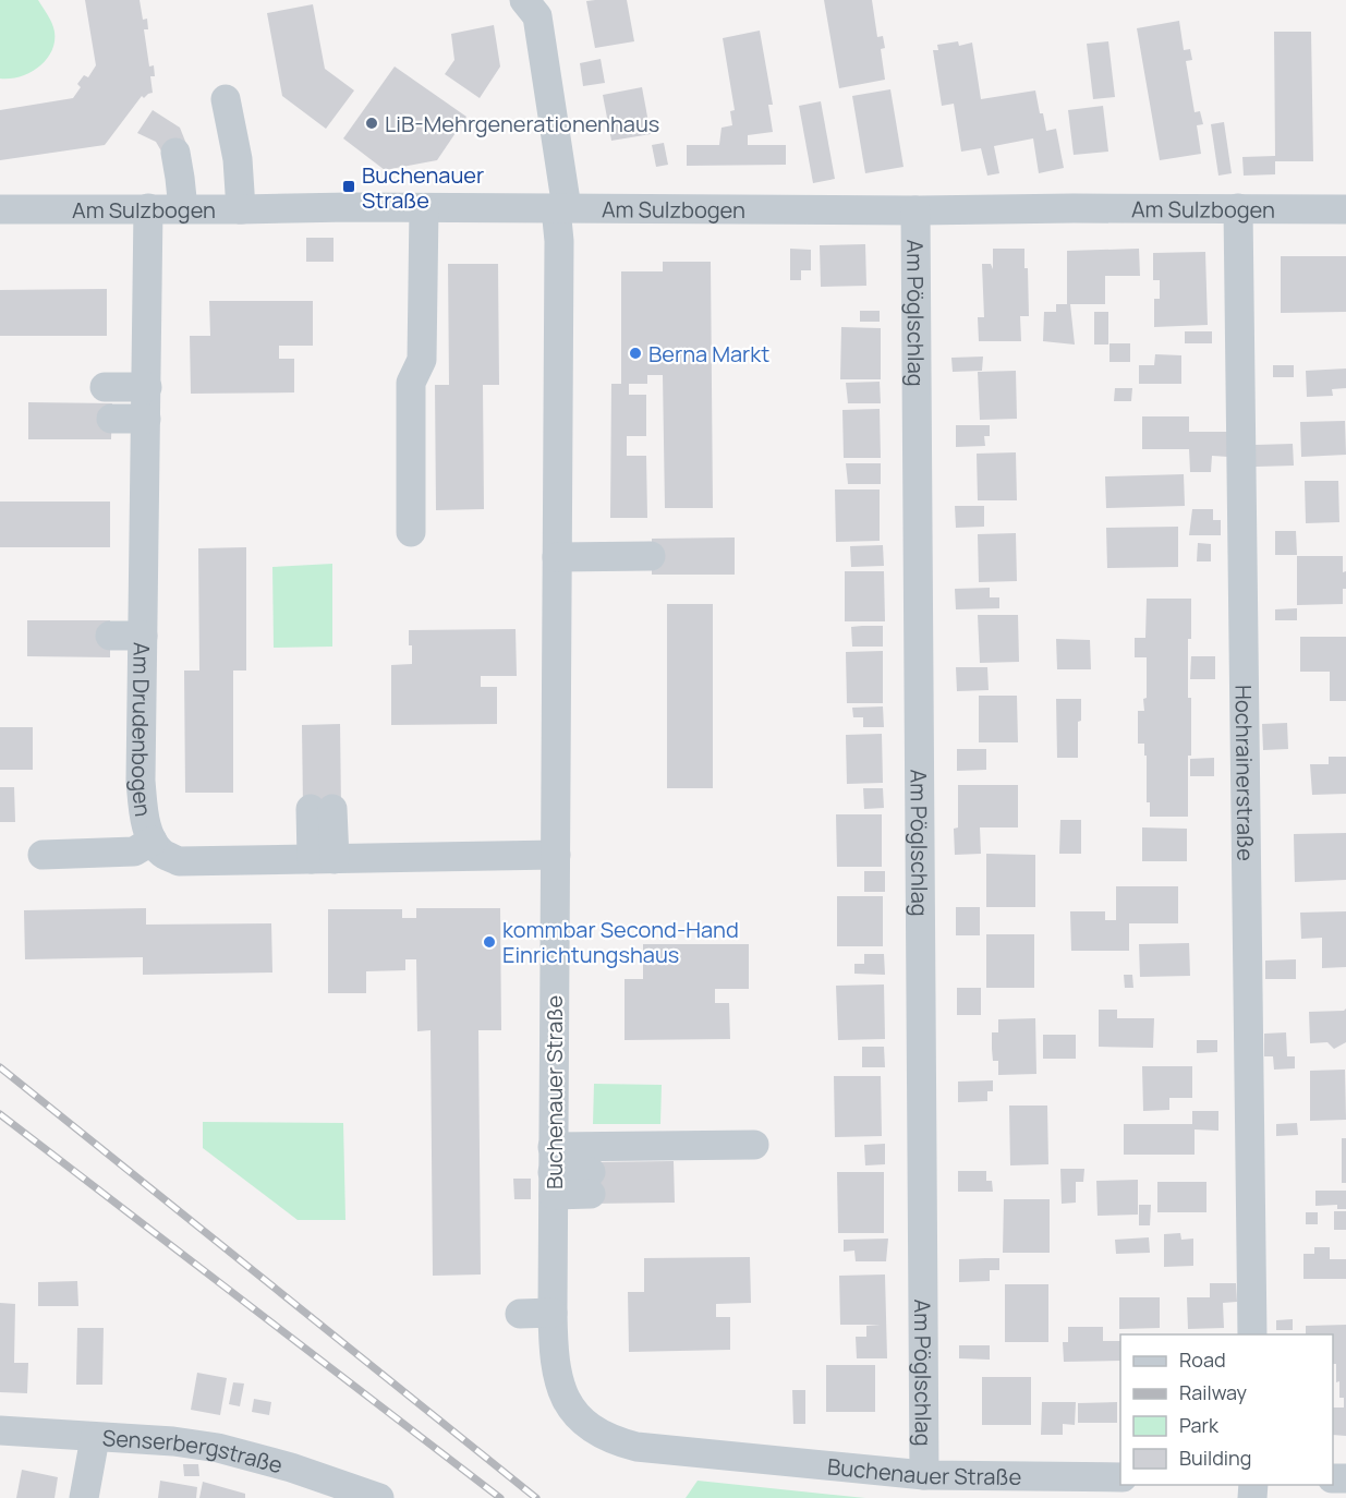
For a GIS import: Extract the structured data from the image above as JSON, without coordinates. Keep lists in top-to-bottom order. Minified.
{"streets":{"street":["Am Sulzbogen","Am Pöglschlag","Am Drudenbogen","Hochrainerstraße","Buchenauer Straße","Senserbergstraße"]},"crossings":[["Am Sulzbogen","Am Pöglschlag"],["Am Sulzbogen","Am Drudenbogen"],["Am Sulzbogen","Hochrainerstraße"],["Am Sulzbogen","Buchenauer Straße"],["Am Pöglschlag","Buchenauer Straße"],["Am Drudenbogen","Buchenauer Straße"]],"places":{"other":["LiB-Mehrgenerationenhaus","Berna Markt","kommbar Second-Hand Einrichtungshaus"],"transit":["Buchenauer Straße"]},"legend":["Road","Railway","Park","Building"]}
